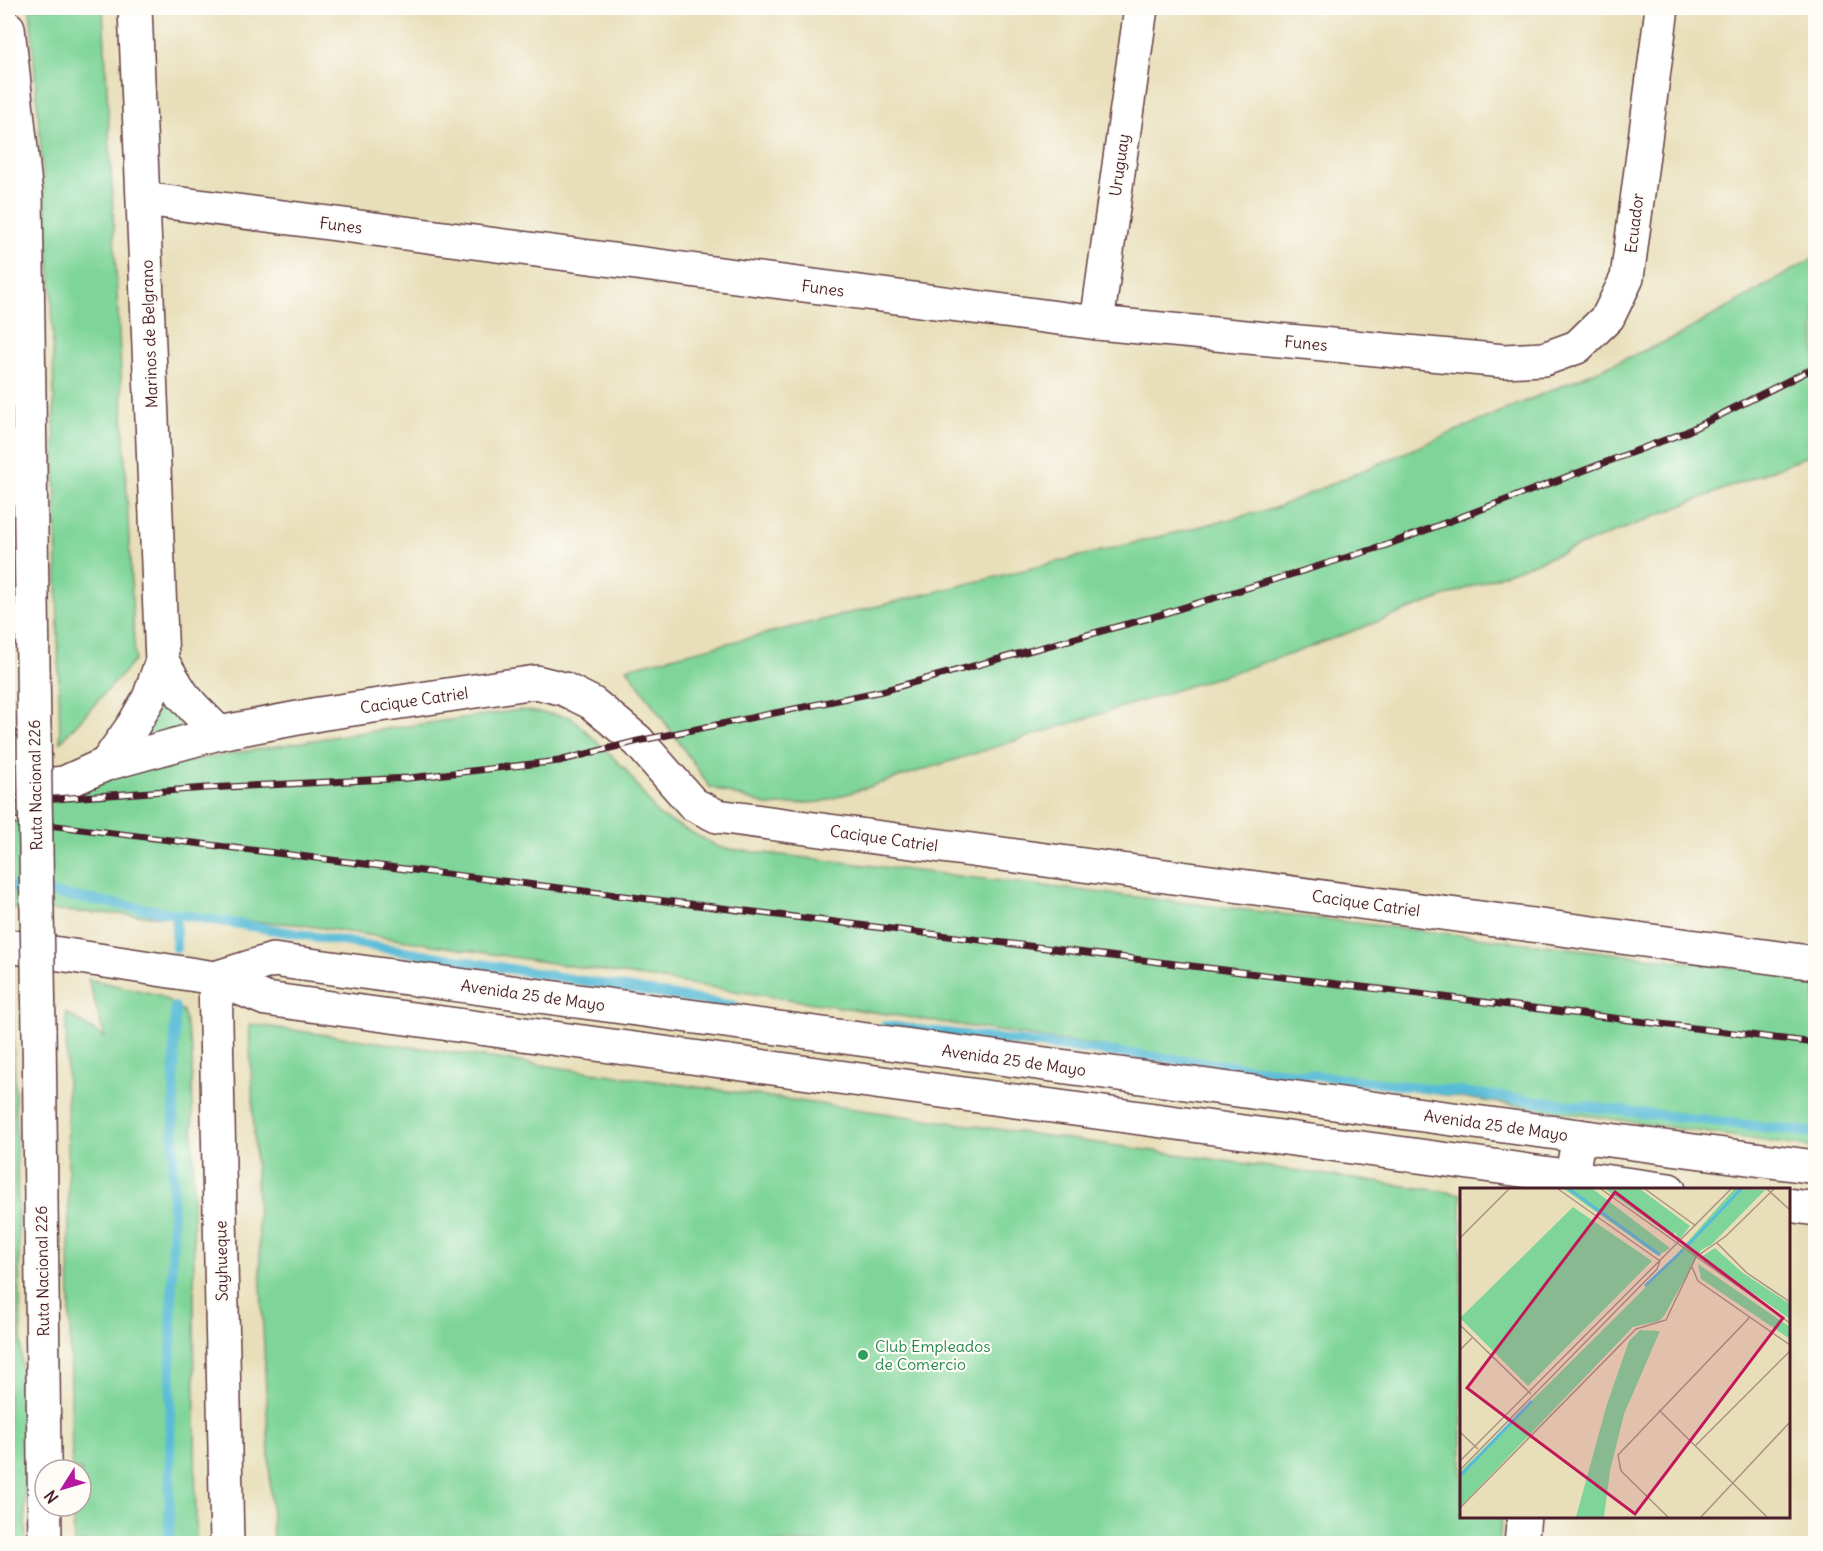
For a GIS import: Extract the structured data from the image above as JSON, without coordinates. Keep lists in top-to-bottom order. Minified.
{"streets":{"main road":["Uruguay","Ecuador","Funes","Marinos de Belgrano","Cacique Catriel","Ruta Nacional 226","Avenida 25 de Mayo","Sayhueque"]},"crossings":[["Uruguay","Funes"],["Ecuador","Funes"],["Funes","Marinos de Belgrano"],["Avenida 25 de Mayo","Sayhueque"]],"places":["Club Empleados de Comercio"],"north":"bottom left"}
